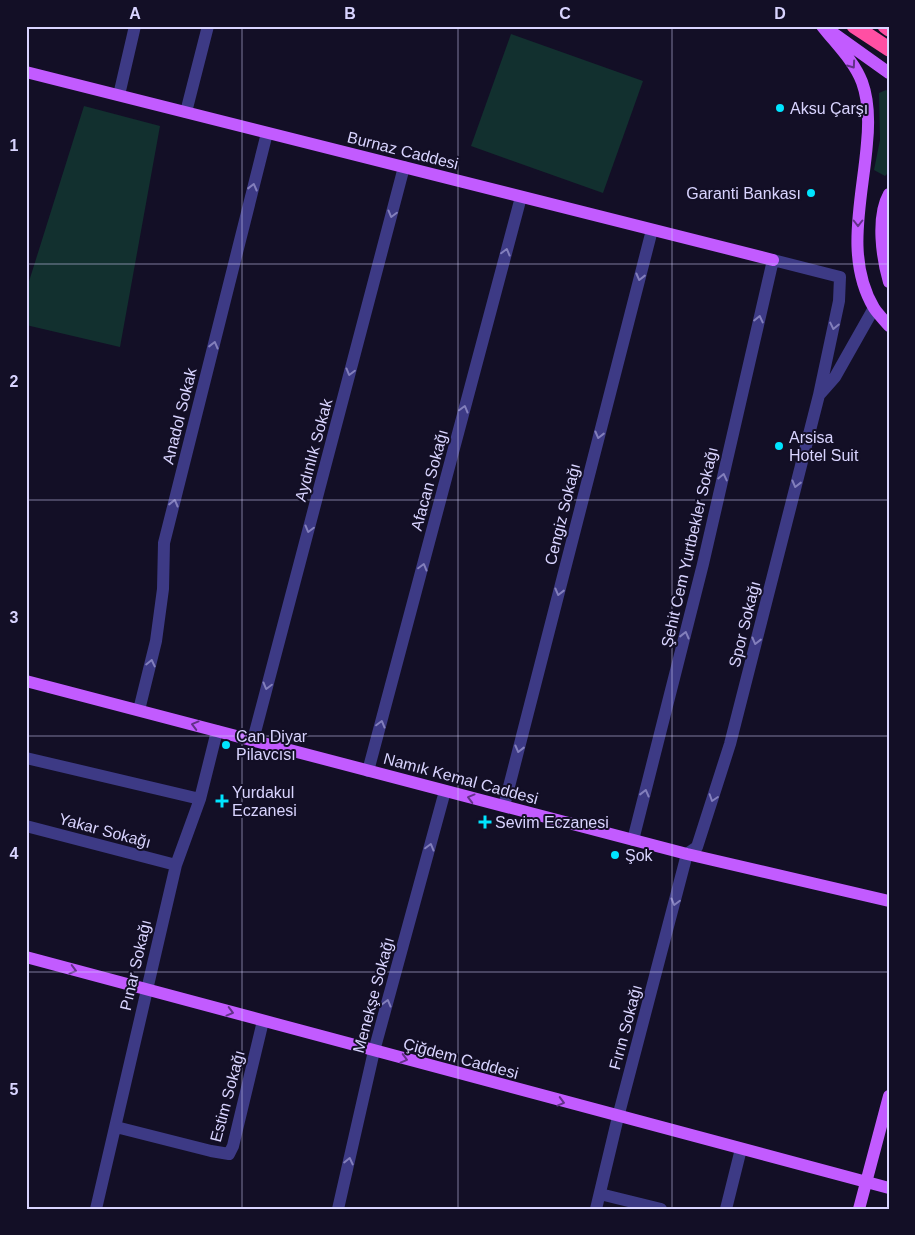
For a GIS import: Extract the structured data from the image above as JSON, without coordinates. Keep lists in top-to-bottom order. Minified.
{"streets":{"main road":["Burnaz Caddesi","Namık Kemal Caddesi","Çiğdem Caddesi"],"street":["Anadol Sokak","Aydınlık Sokak","Afacan Sokağı","Cengiz Sokağı","Şehit Cem Yurtbekler Sokağı","Spor Sokağı","Yakar Sokağı","Pınar Sokağı","Menekşe Sokağı","Fırın Sokağı","Estim Sokağı"]},"crossings":[["Burnaz Caddesi","Anadol Sokak"],["Burnaz Caddesi","Aydınlık Sokak"],["Burnaz Caddesi","Afacan Sokağı"],["Burnaz Caddesi","Cengiz Sokağı"],["Burnaz Caddesi","Şehit Cem Yurtbekler Sokağı"],["Burnaz Caddesi","Spor Sokağı"],["Anadol Sokak","Namık Kemal Caddesi"],["Aydınlık Sokak","Namık Kemal Caddesi"],["Afacan Sokağı","Namık Kemal Caddesi"],["Cengiz Sokağı","Namık Kemal Caddesi"],["Şehit Cem Yurtbekler Sokağı","Spor Sokağı"],["Şehit Cem Yurtbekler Sokağı","Namık Kemal Caddesi"],["Spor Sokağı","Namık Kemal Caddesi"],["Spor Sokağı","Fırın Sokağı"],["Namık Kemal Caddesi","Pınar Sokağı"],["Namık Kemal Caddesi","Menekşe Sokağı"],["Namık Kemal Caddesi","Fırın Sokağı"],["Yakar Sokağı","Pınar Sokağı"],["Pınar Sokağı","Çiğdem Caddesi"],["Pınar Sokağı","Estim Sokağı"],["Menekşe Sokağı","Çiğdem Caddesi"],["Fırın Sokağı","Çiğdem Caddesi"],["Çiğdem Caddesi","Estim Sokağı"]],"one_way":["Anadol Sokak","Aydınlık Sokak","Afacan Sokağı","Cengiz Sokağı","Şehit Cem Yurtbekler Sokağı","Spor Sokağı","Menekşe Sokağı","Fırın Sokağı","Çiğdem Caddesi"],"places":{"other":["Aksu Çarşı","Garanti Bankası","Arsisa Hotel Suit","Can Diyar Pilavcısı","Şok"],"health":["Yurdakul Eczanesi","Sevim Eczanesi"]},"grid":{"columns":["A","B","C","D"],"rows":["1","2","3","4","5"]}}
